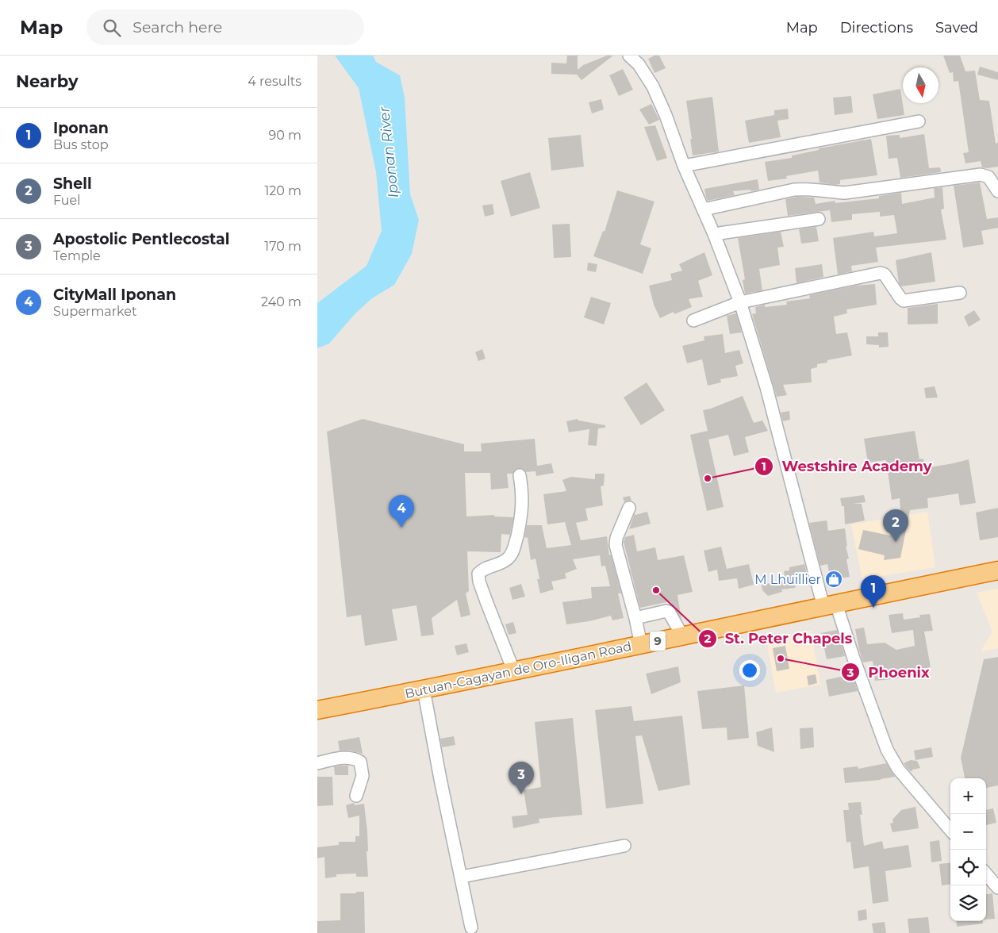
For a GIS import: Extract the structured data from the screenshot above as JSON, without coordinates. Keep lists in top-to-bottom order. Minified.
{"streets":{"highway":["9","Butuan-Cagayan de Oro-Iligan Road"]},"water":["Iponan River"],"places":{"other":["Westshire Academy","St. Peter Chapels","Phoenix"],"shop":["M Lhuillier"]},"north":"bottom","page":{"header":"Map","search":"Search here","nav":["Map","Directions","Saved"],"heading":["Nearby","4 results"],"list":[{"mark":"1","name":"Iponan","note":"Bus stop","value":"90 m"},{"mark":"2","name":"Shell","note":"Fuel","value":"120 m"},{"mark":"3","name":"Apostolic Pentlecostal","note":"Temple","value":"170 m"},{"mark":"4","name":"CityMall Iponan","note":"Supermarket","value":"240 m"}],"pins":["4","2","1","3"],"map_buttons":["+","−"]}}
